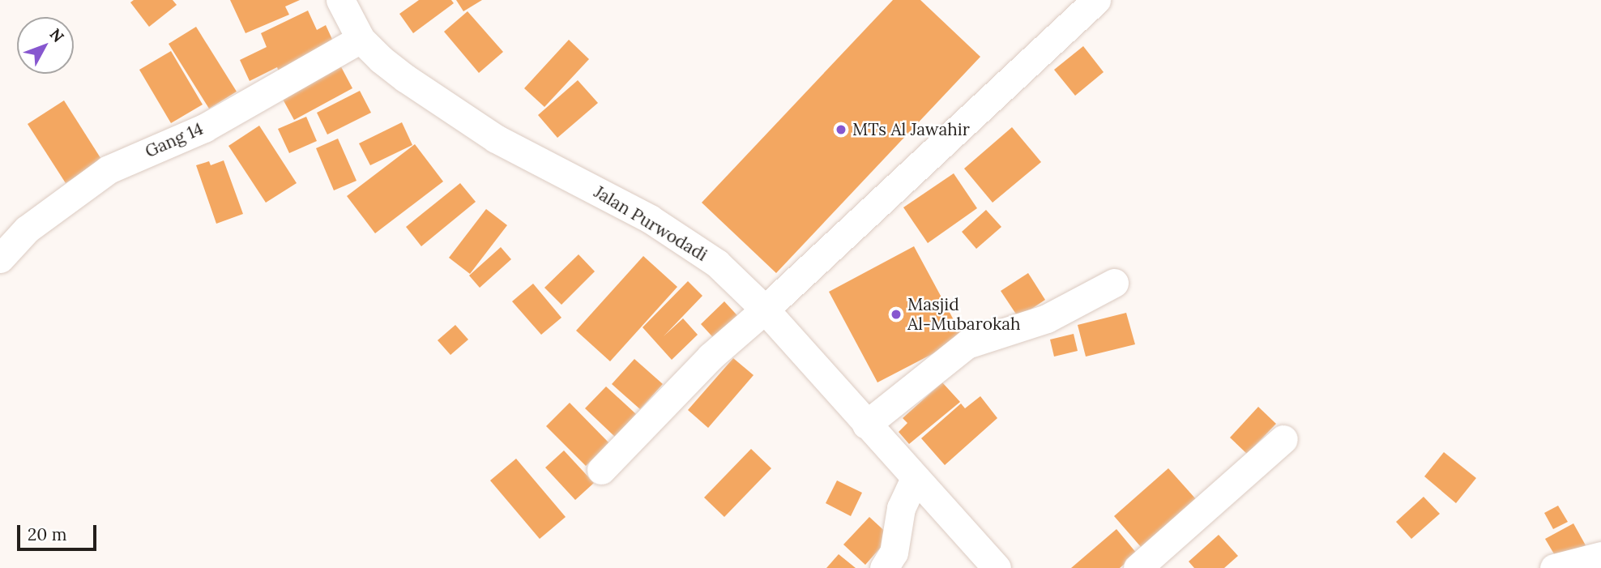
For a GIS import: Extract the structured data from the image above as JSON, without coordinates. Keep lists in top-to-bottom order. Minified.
{"streets":{"street":["Gang 14","Jalan Purwodadi"]},"crossings":[["Gang 14","Jalan Purwodadi"]],"places":["MTs Al Jawahir","Masjid Al-Mubarokah"],"scale_bar":"20 m","north":"top right"}
